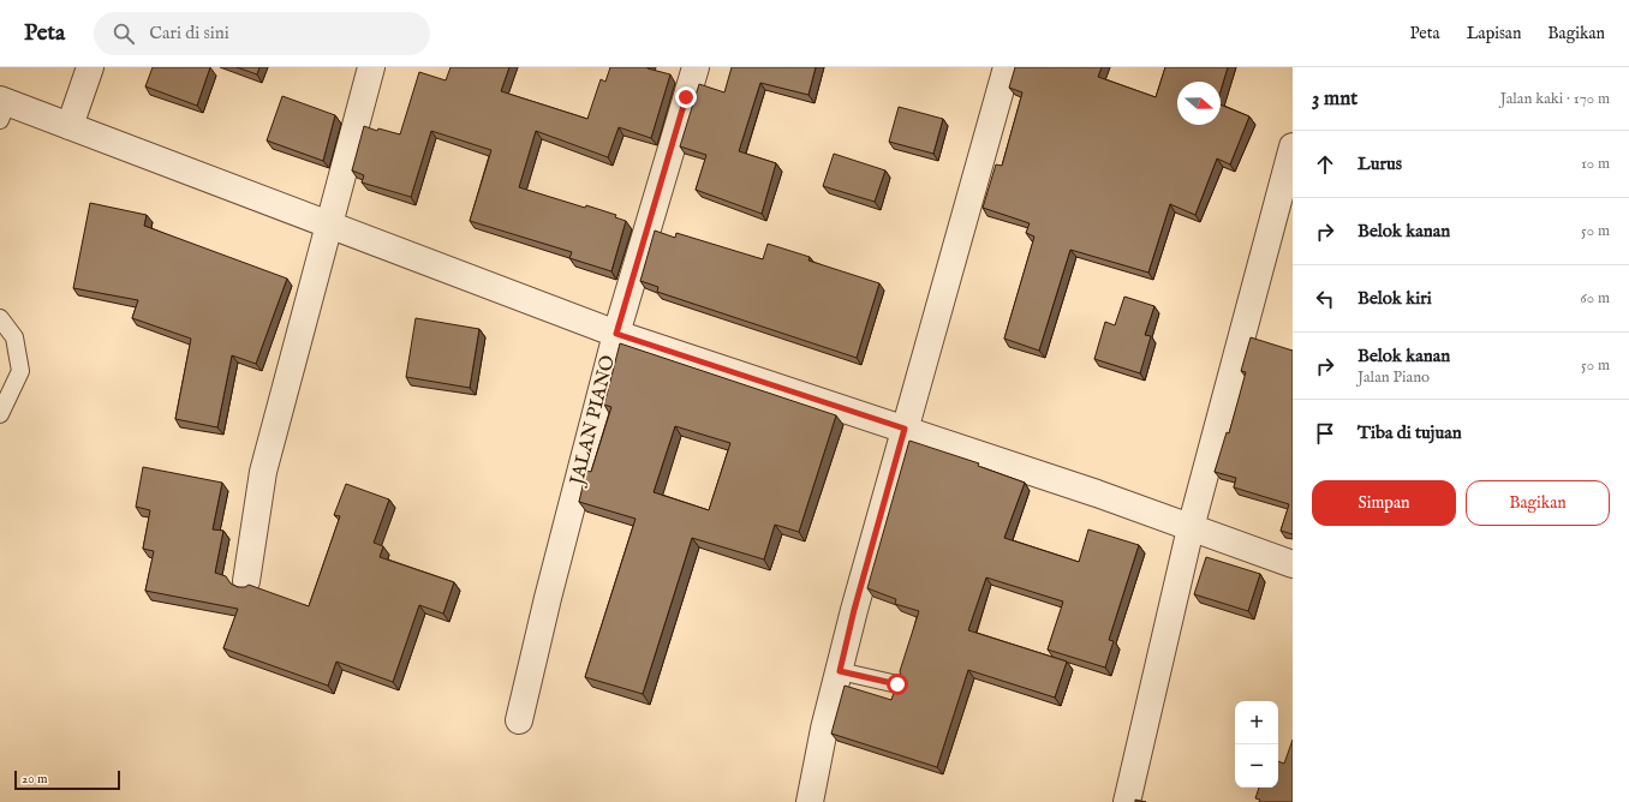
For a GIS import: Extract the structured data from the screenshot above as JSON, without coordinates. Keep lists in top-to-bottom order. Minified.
{"streets":{"street":["JALAN PIANO"]},"scale_bar":"20 m","north":"right","page":{"header":"Peta","search":"Cari di sini","nav":["Peta","Lapisan","Bagikan"],"heading":["3 mnt","Jalan kaki · 170 m"],"list":[["Lurus","10 m"],["Belok kanan","50 m"],["Belok kiri","60 m"],["Belok kanan","Jalan Piano","50 m"],"Tiba di tujuan"],"buttons":["Simpan","Bagikan"],"map_buttons":["+","−"],"scale":"20 m"}}
